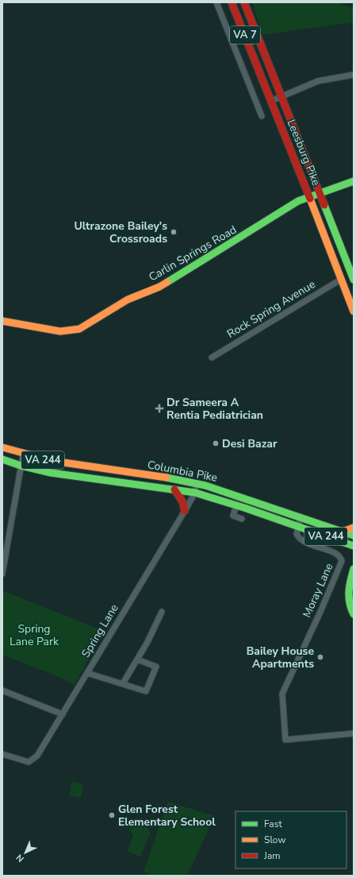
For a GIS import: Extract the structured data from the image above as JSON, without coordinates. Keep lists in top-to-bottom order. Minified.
{"streets":{"main road":["VA 7","Leesburg Pike","Carlin Springs Road","VA 244","Columbia Pike"],"street":["Rock Spring Avenue","Moray Lane","Spring Lane"]},"crossings":[["Leesburg Pike","Carlin Springs Road"],["Leesburg Pike","Rock Spring Avenue"],["Columbia Pike","Moray Lane"],["Columbia Pike","Spring Lane"]],"parks":["Spring Lane Park"],"places":{"other":["Ultrazone Bailey's Crossroads","Desi Bazar","Bailey House Apartments","Glen Forest Elementary School"],"health":["Dr Sameera A Rentia Pediatrician"]},"legend":["Fast","Slow","Jam"],"north":"bottom left"}
